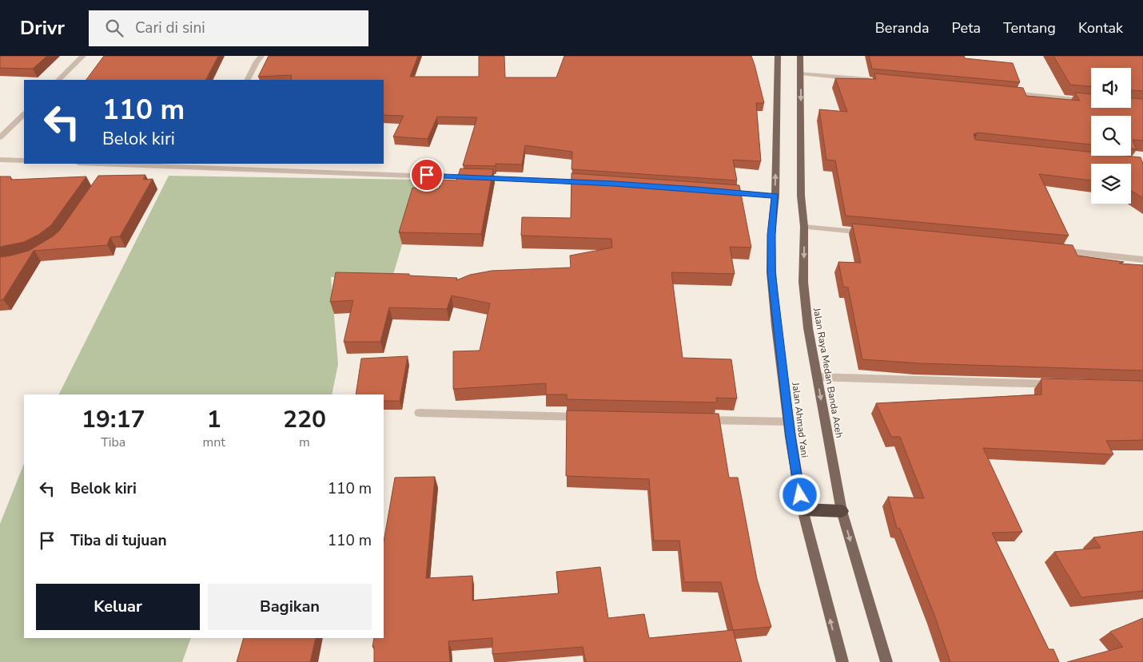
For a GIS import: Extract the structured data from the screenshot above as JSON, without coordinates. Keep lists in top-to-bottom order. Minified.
{"streets":{"main road":["Jalan Raya Medan Banda Aceh","Jalan Ahmad Yani"]},"one_way":["Jalan Raya Medan Banda Aceh","Jalan Ahmad Yani"],"page":{"header":"Drivr","search":"Cari di sini","nav":["Beranda","Peta","Tentang","Kontak"],"turn":["110 m","Belok kiri"],"eta":["19:17","Tiba","1","mnt","220","m"],"list":[{"name":"Belok kiri","value":"110 m"},{"name":"Tiba di tujuan","value":"110 m"}],"buttons":["Keluar","Bagikan"]}}
